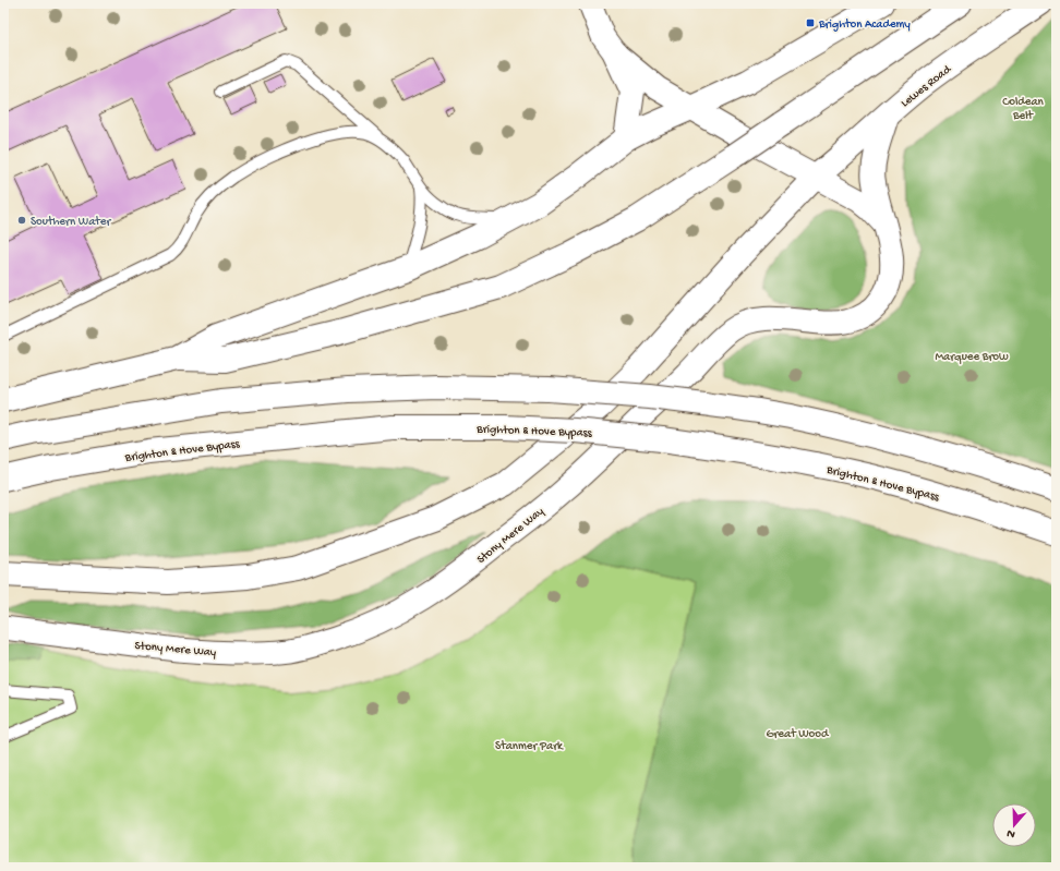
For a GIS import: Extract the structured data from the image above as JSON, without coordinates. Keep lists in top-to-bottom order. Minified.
{"streets":{"main road":["Lewes Road","Brighton & Hove Bypass"],"street":["Stony Mere Way"]},"crossings":[["Lewes Road","Stony Mere Way"]],"parks":["Coldean Belt","Marquee Brow","Great Wood","Stanmer Park"],"places":{"transit":["Brighton Academy"],"other":["Southern Water"]},"north":"bottom"}
